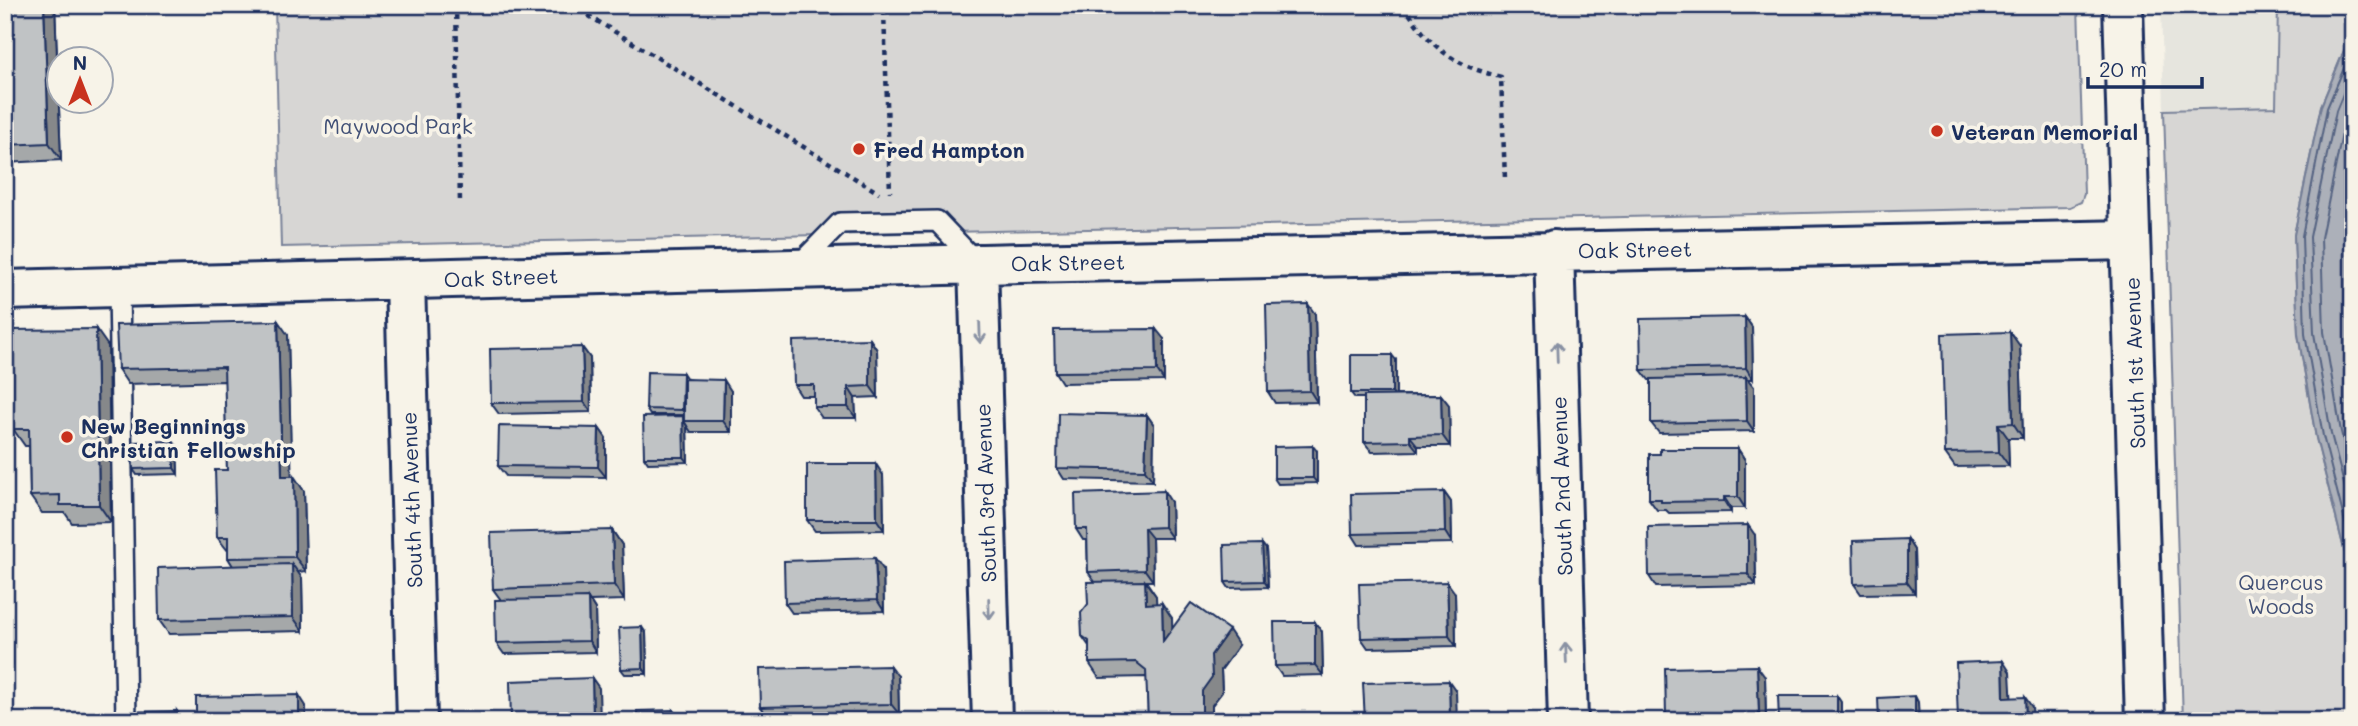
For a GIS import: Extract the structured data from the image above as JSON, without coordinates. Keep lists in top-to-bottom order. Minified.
{"streets":{"street":["Oak Street","South 1st Avenue","South 2nd Avenue","South 3rd Avenue","South 4th Avenue"]},"crossings":[["Oak Street","South 1st Avenue"],["Oak Street","South 2nd Avenue"],["Oak Street","South 3rd Avenue"],["Oak Street","South 4th Avenue"]],"one_way":["South 2nd Avenue","South 3rd Avenue"],"parks":["Maywood Park","Quercus Woods"],"places":["Veteran Memorial","Fred Hampton","New Beginnings Christian Fellowship"],"scale_bar":"20 m","north":"top"}
